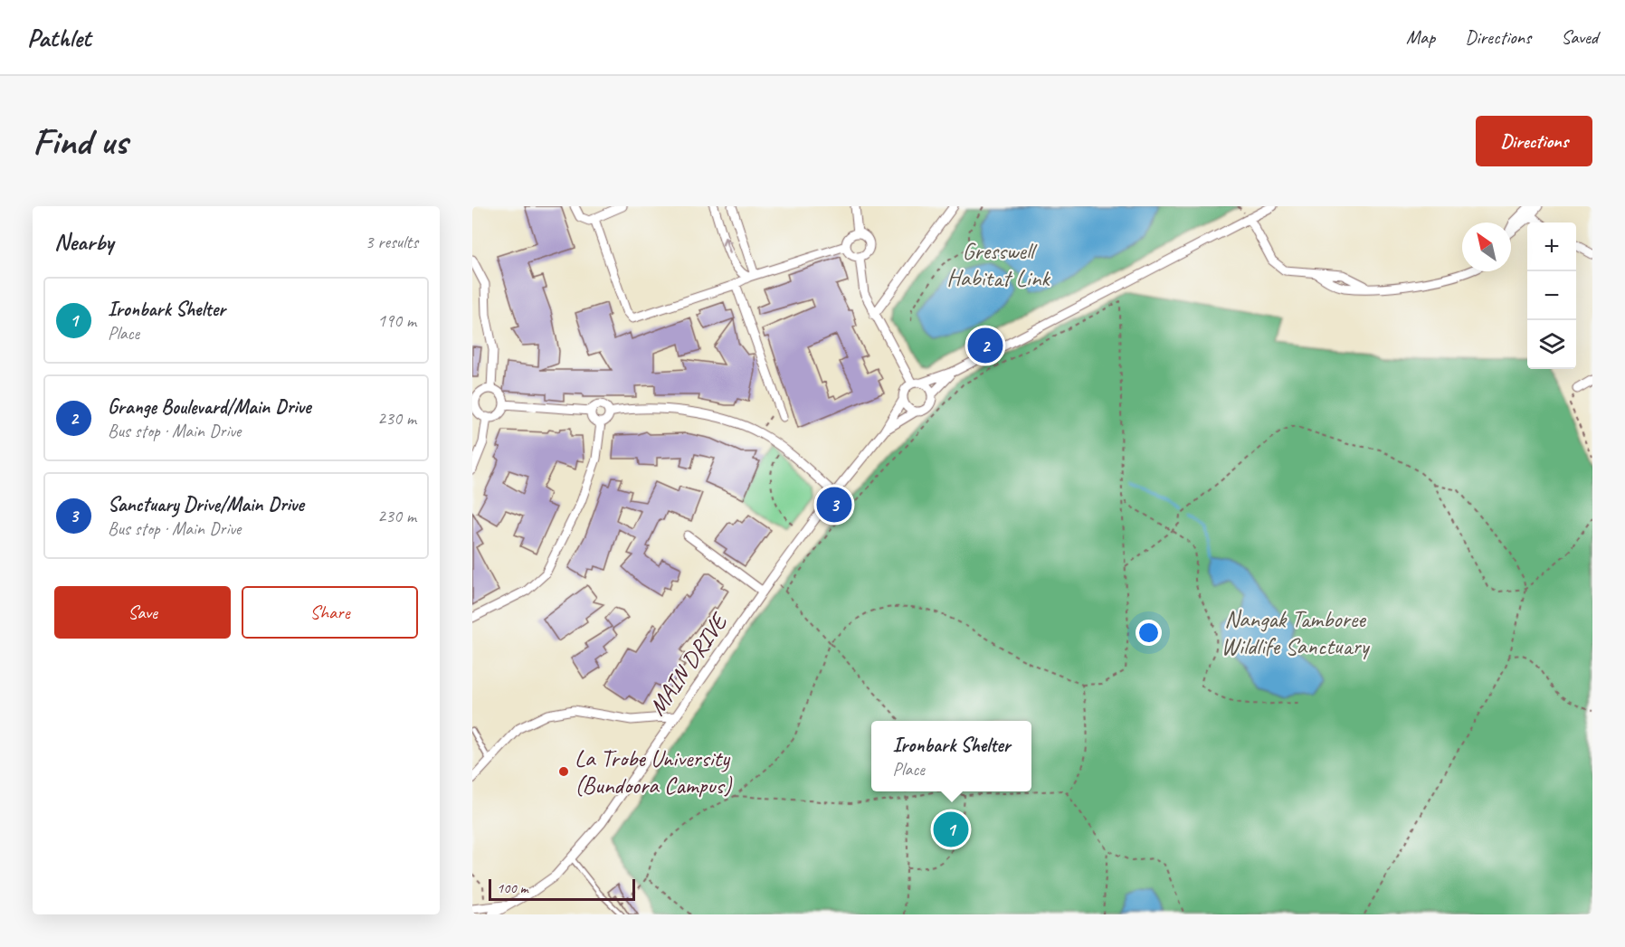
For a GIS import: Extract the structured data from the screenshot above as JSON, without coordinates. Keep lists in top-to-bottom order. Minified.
{"streets":{"street":["MAIN DRIVE"]},"parks":["Gresswell Habitat Link","Nangak Tamboree Wildlife Sanctuary"],"places":["La Trobe University (Bundoora Campus)"],"scale_bar":"100 m","north":"top left","page":{"header":"Pathlet","nav":["Map","Directions","Saved"],"buttons":["Directions",["Save","Share"]],"title":"Find us","heading":["Nearby","3 results"],"map_buttons":["+","−"],"list":[{"mark":"1","name":"Ironbark Shelter","note":"Place","value":"190 m"},{"mark":"2","name":"Grange Boulevard/Main Drive","note":"Bus stop · Main Drive","value":"230 m"},{"mark":"3","name":"Sanctuary Drive/Main Drive","note":"Bus stop · Main Drive","value":"230 m"}],"pins":["2","3","1"],"popup":["Ironbark Shelter","Place"],"scale":"100 m"}}
